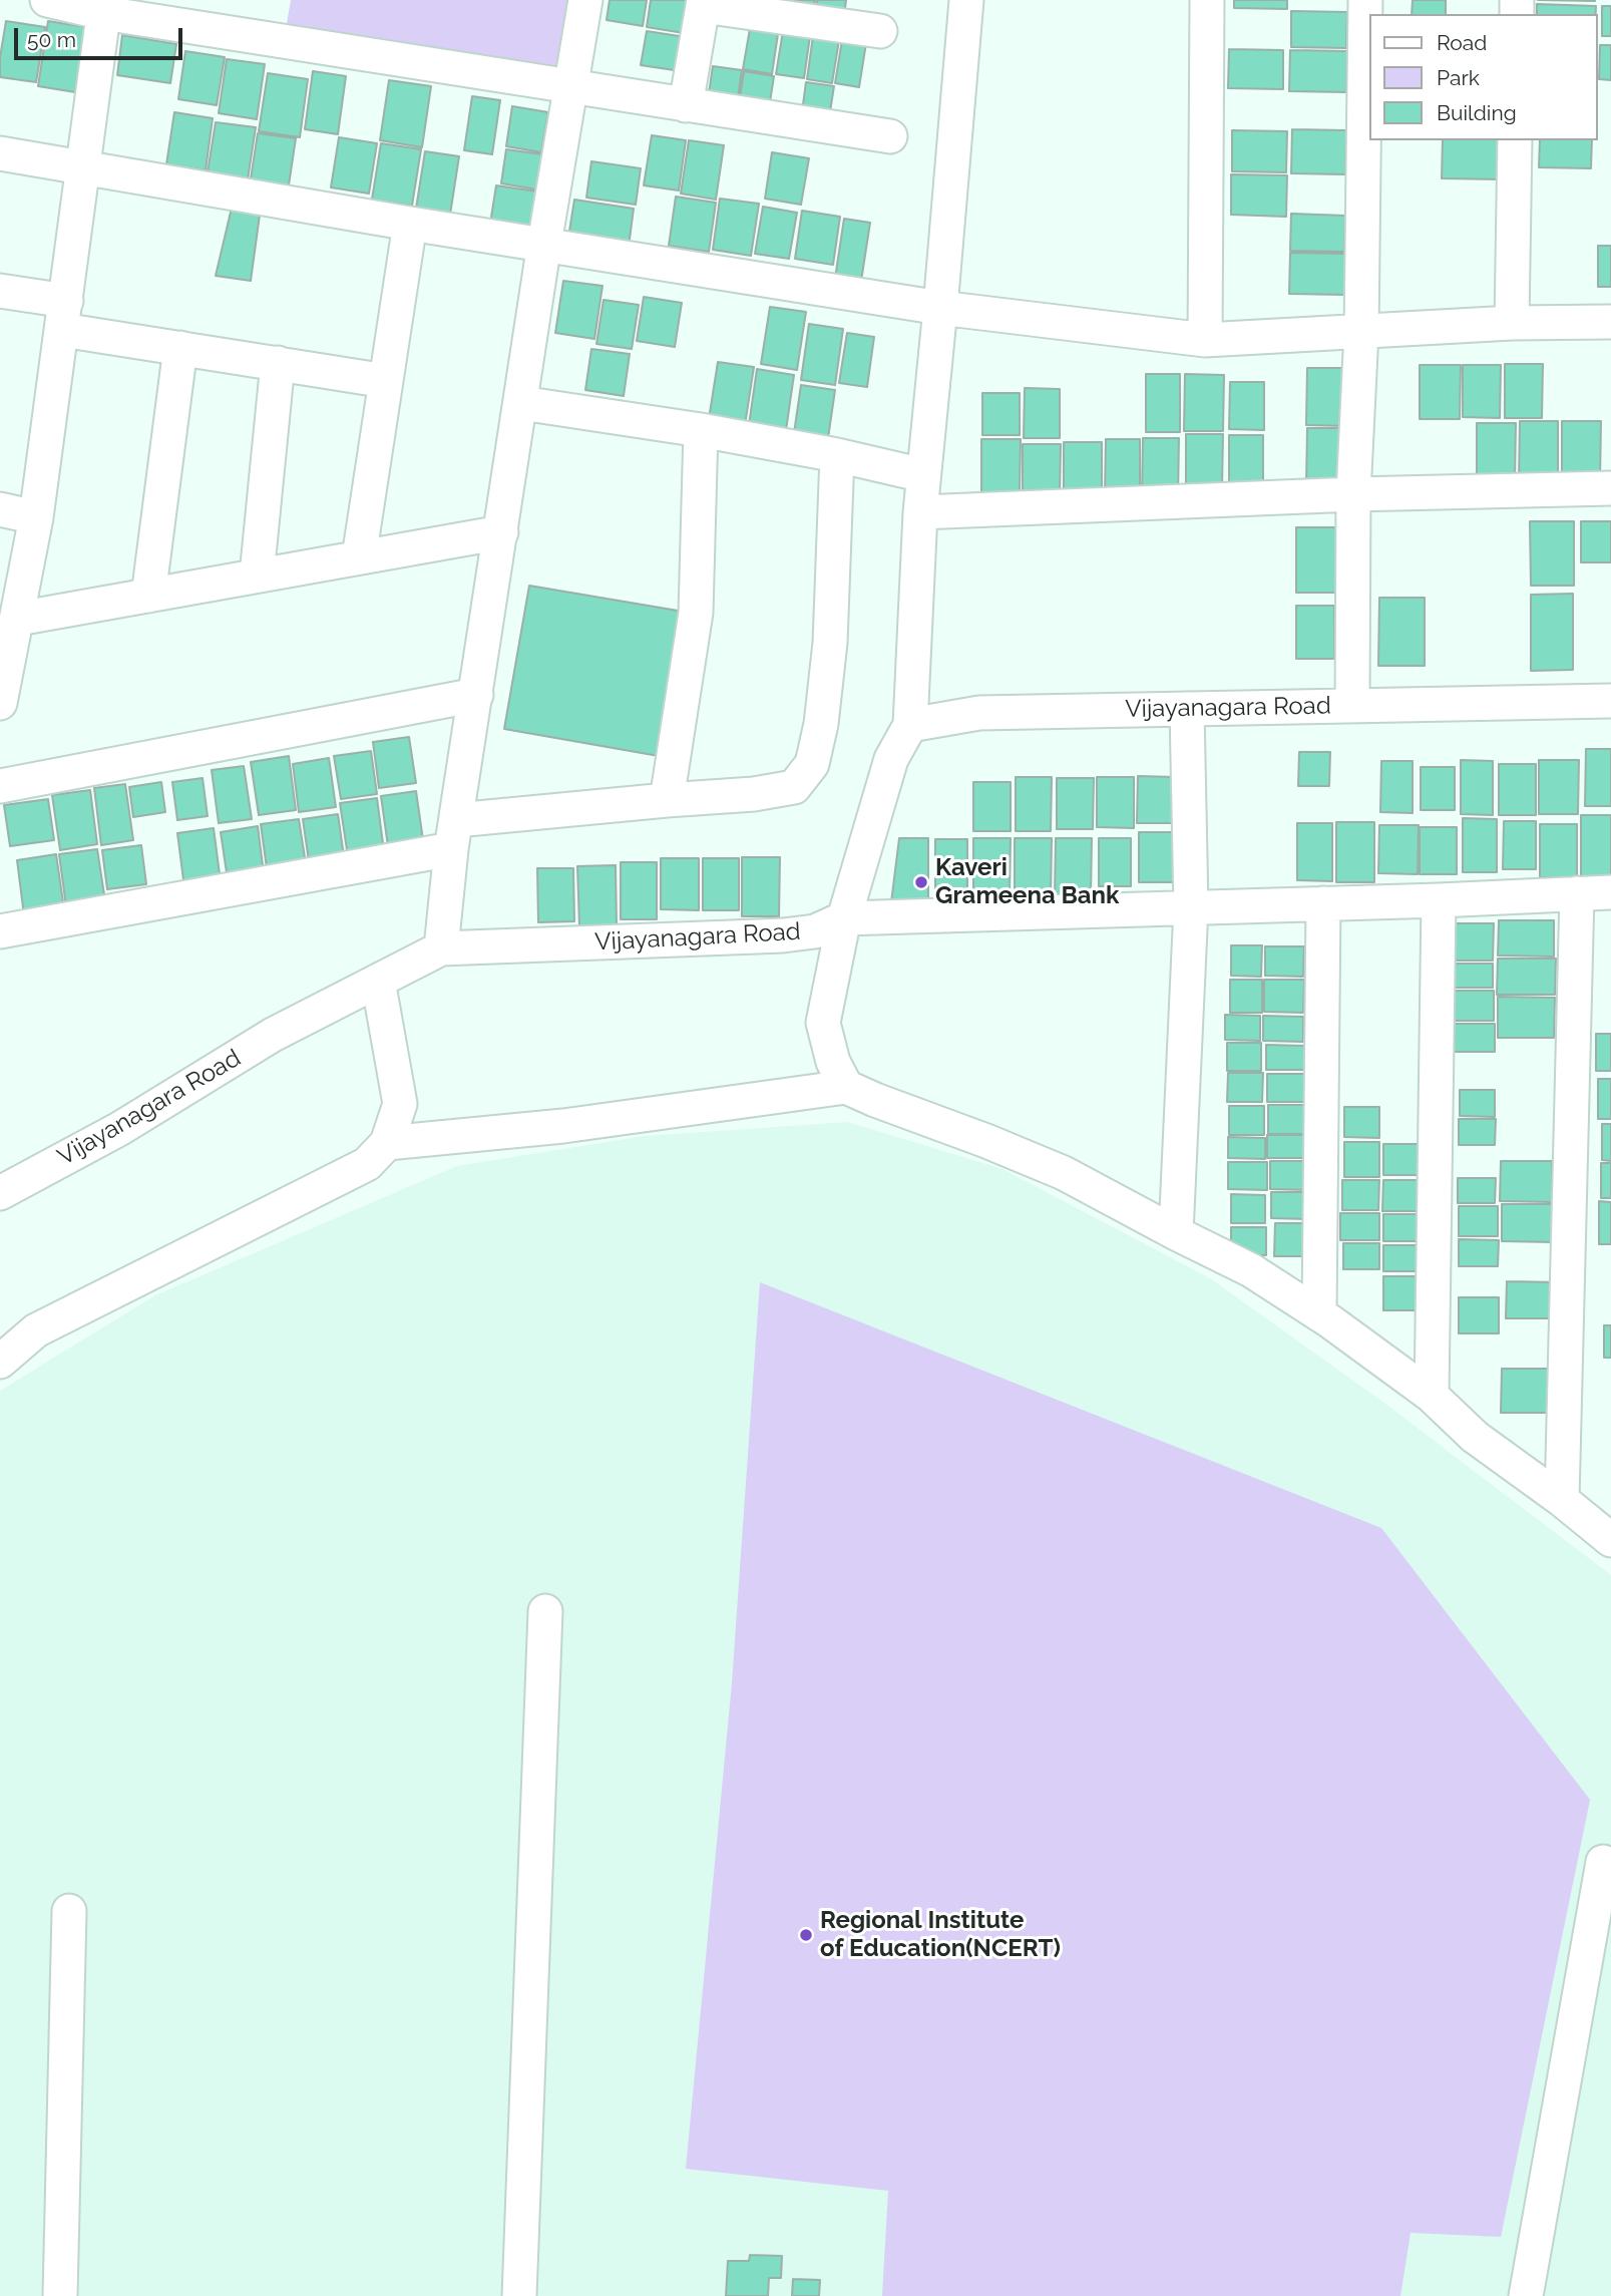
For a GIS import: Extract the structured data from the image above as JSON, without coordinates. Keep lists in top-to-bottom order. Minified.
{"streets":{"street":["Vijayanagara Road"]},"places":["Kaveri Grameena Bank","Regional Institute of Education(NCERT)"],"legend":["Road","Park","Building"],"scale_bar":"50 m"}
